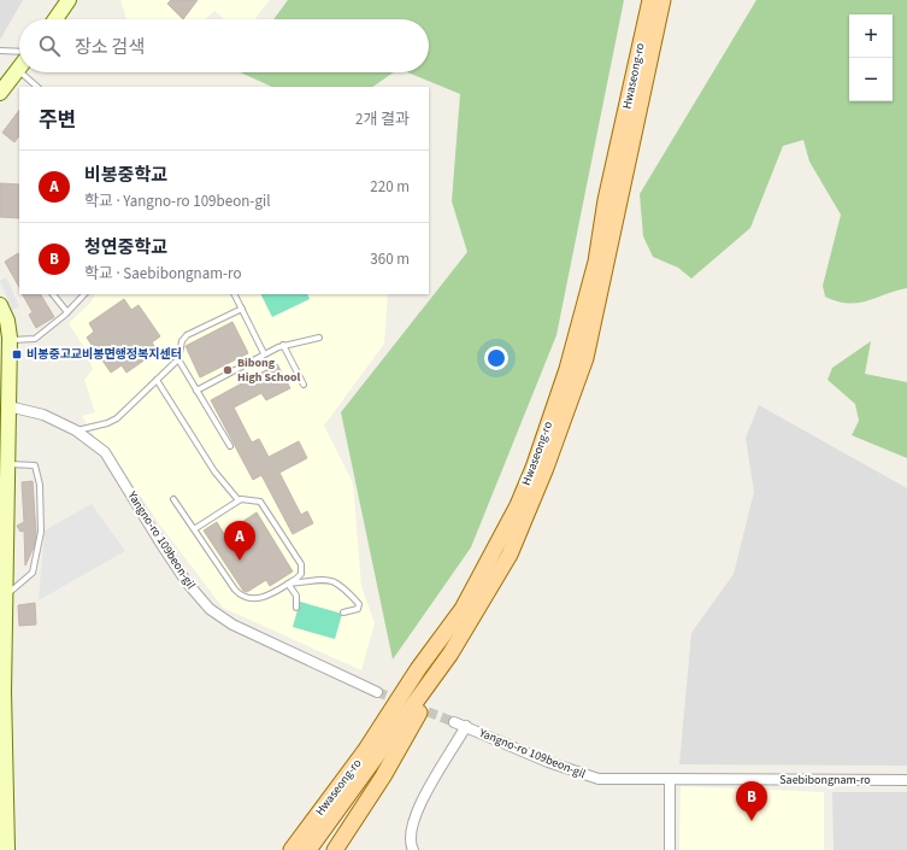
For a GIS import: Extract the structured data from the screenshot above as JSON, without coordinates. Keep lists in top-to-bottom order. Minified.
{"streets":{"main road":["Hwaseong-ro"],"street":["Yangno-ro 109beon-gil","Saebibongnam-ro"]},"crossings":[["Yangno-ro 109beon-gil","Saebibongnam-ro"]],"places":{"transit":["비봉중고교비봉면행정복지센터"],"other":["Bibong High School"]},"page":{"map_buttons":["+","−"],"search":"장소 검색","heading":["주변","2개 결과"],"list":[{"mark":"A","name":"비봉중학교","note":"학교 · Yangno-ro 109beon-gil","value":"220 m"},{"mark":"B","name":"청연중학교","note":"학교 · Saebibongnam-ro","value":"360 m"}],"pins":["A","B"]}}
